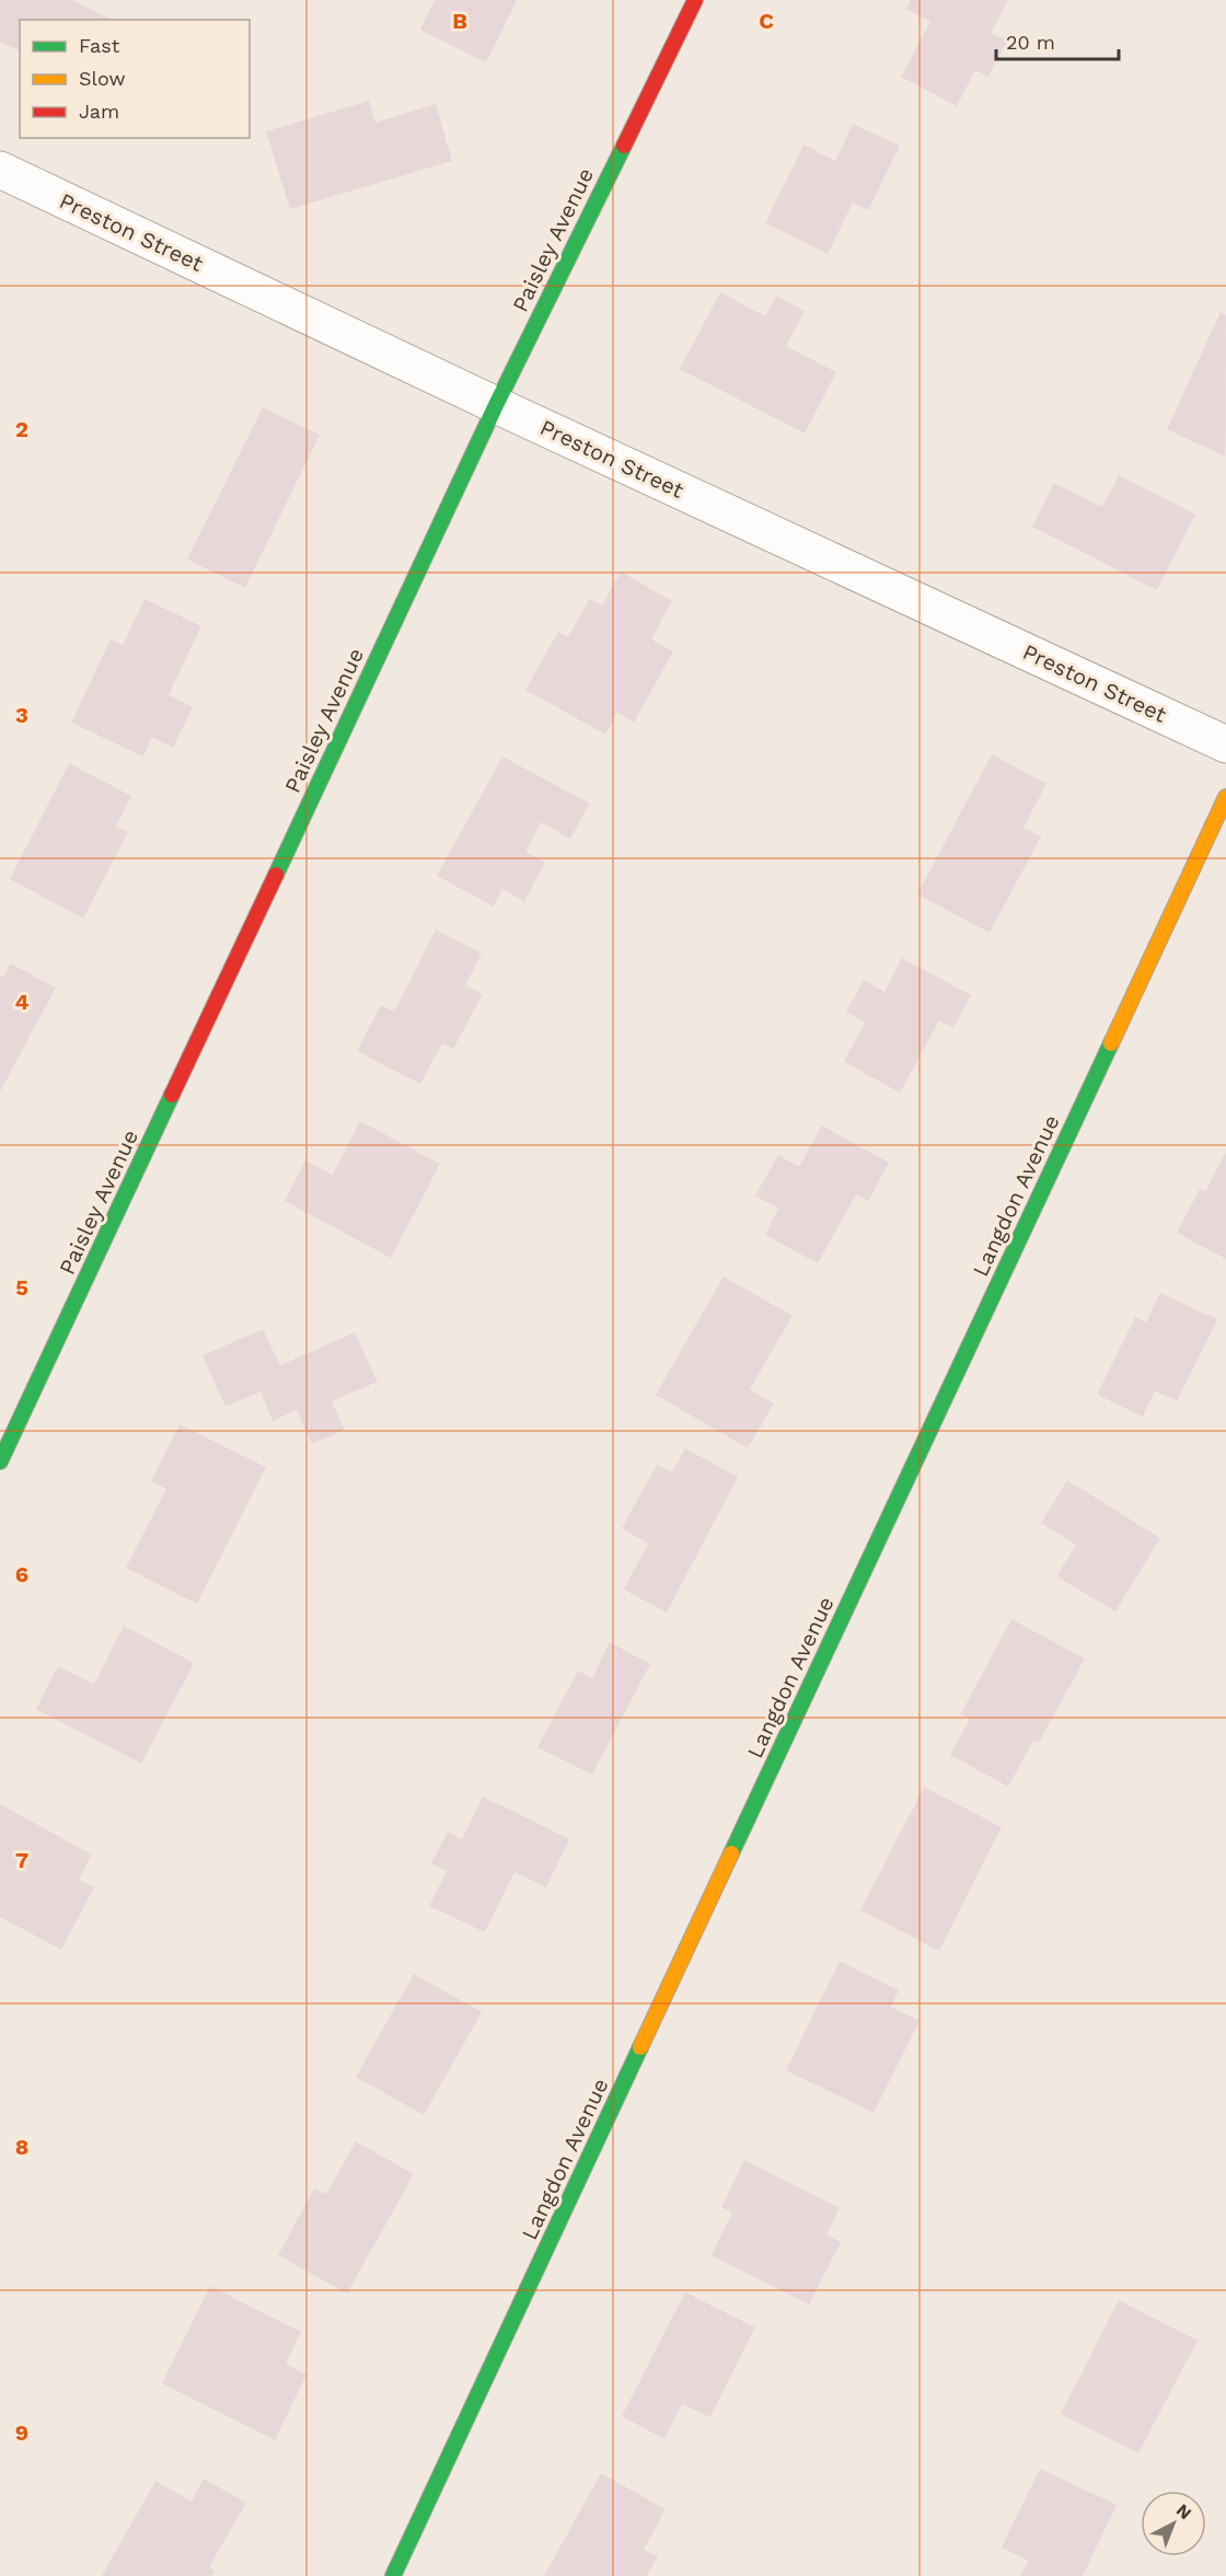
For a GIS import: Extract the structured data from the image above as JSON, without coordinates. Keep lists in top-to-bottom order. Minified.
{"streets":{"street":["Preston Street","Paisley Avenue","Langdon Avenue"]},"crossings":[["Preston Street","Paisley Avenue"]],"legend":["Fast","Slow","Jam"],"scale_bar":"20 m","north":"top right","grid":{"columns":["B","C"],"rows":["2","3","4","5","6","7","8","9"]}}
